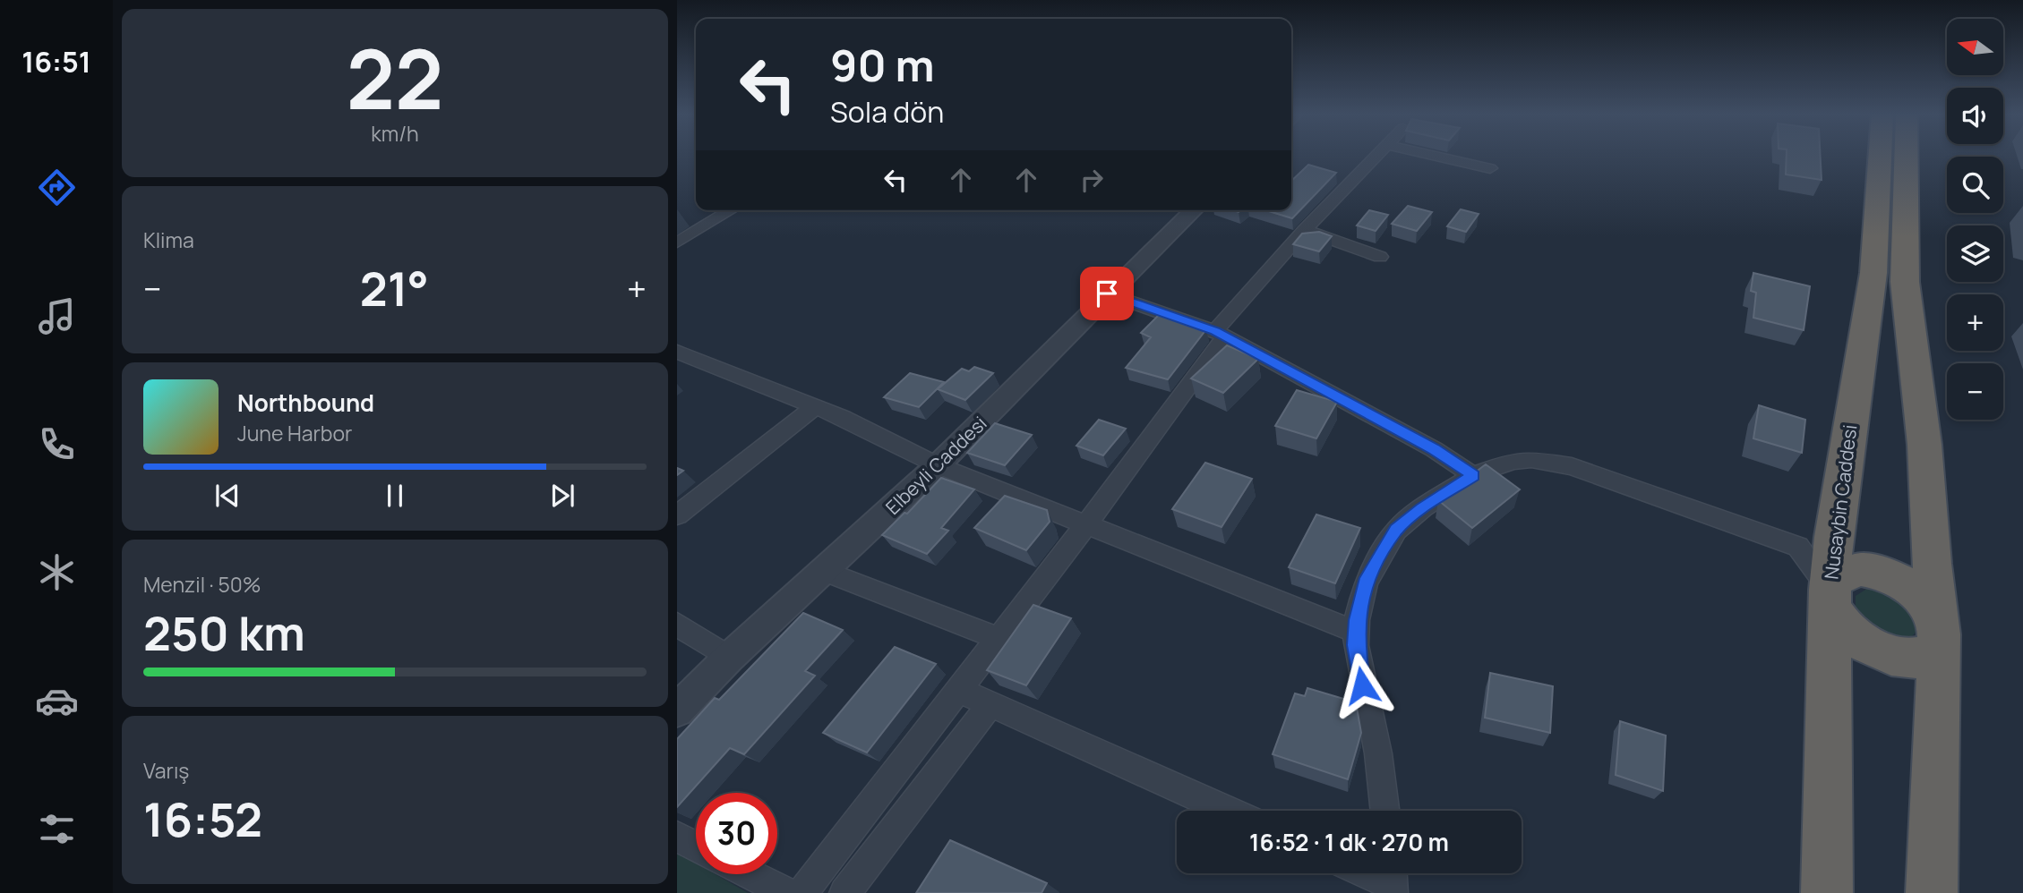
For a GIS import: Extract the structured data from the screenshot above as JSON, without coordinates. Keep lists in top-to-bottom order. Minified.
{"streets":{"highway":["Nusaybin Caddesi"],"street":["Elbeyli Caddesi"]},"north":"left","page":{"tabs":"16:51","tile":[["22","km/h"],"Klima",["Menzil · 50%","250 km"],["Varış","16:52"]],"map_buttons":["+","−"],"turn":["90 m","Sola dön"],"heat":["−","21°","+"],"song":["Northbound","June Harbor"],"limit":"30","trip":"16:52 · 1 dk · 270 m"}}
